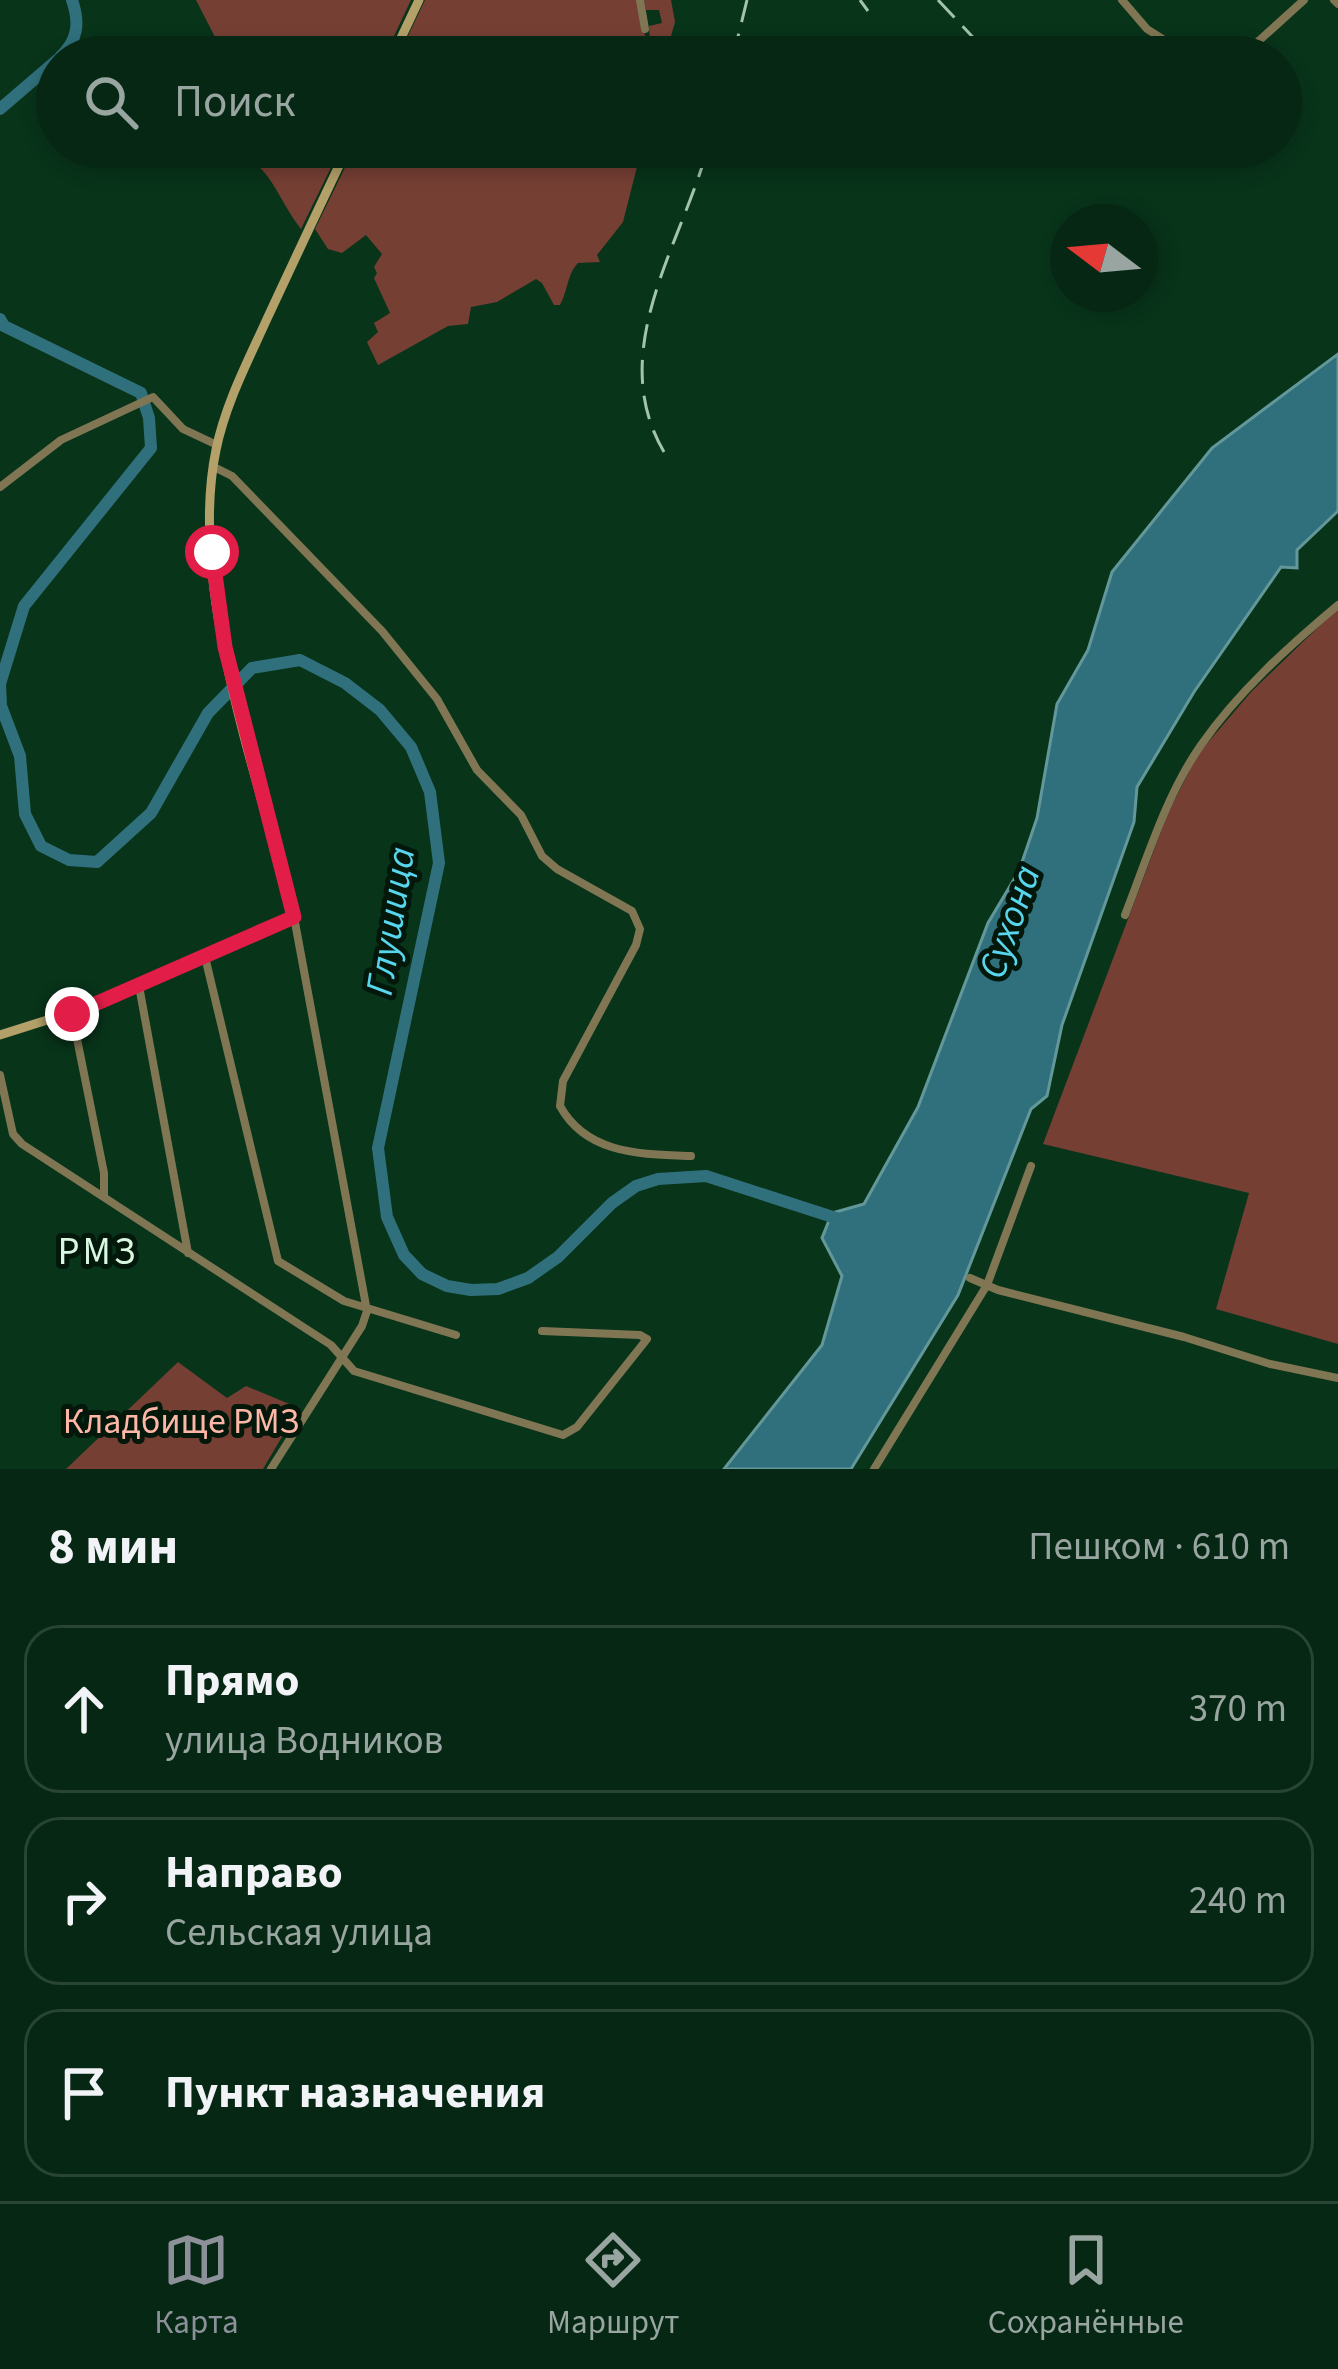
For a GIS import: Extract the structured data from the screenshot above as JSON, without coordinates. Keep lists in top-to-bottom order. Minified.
{"districts":["РМЗ"],"water":["Глушица","Сухона"],"parks":["Кладбище РМЗ"],"north":"left","page":{"search":"Поиск","heading":["8 мин","Пешком · 610 m"],"list":[["Прямо","улица Водников","370 m"],["Направо","Сельская улица","240 m"],"Пункт назначения"],"nav":["Карта","Маршрут","Сохранённые"]}}
